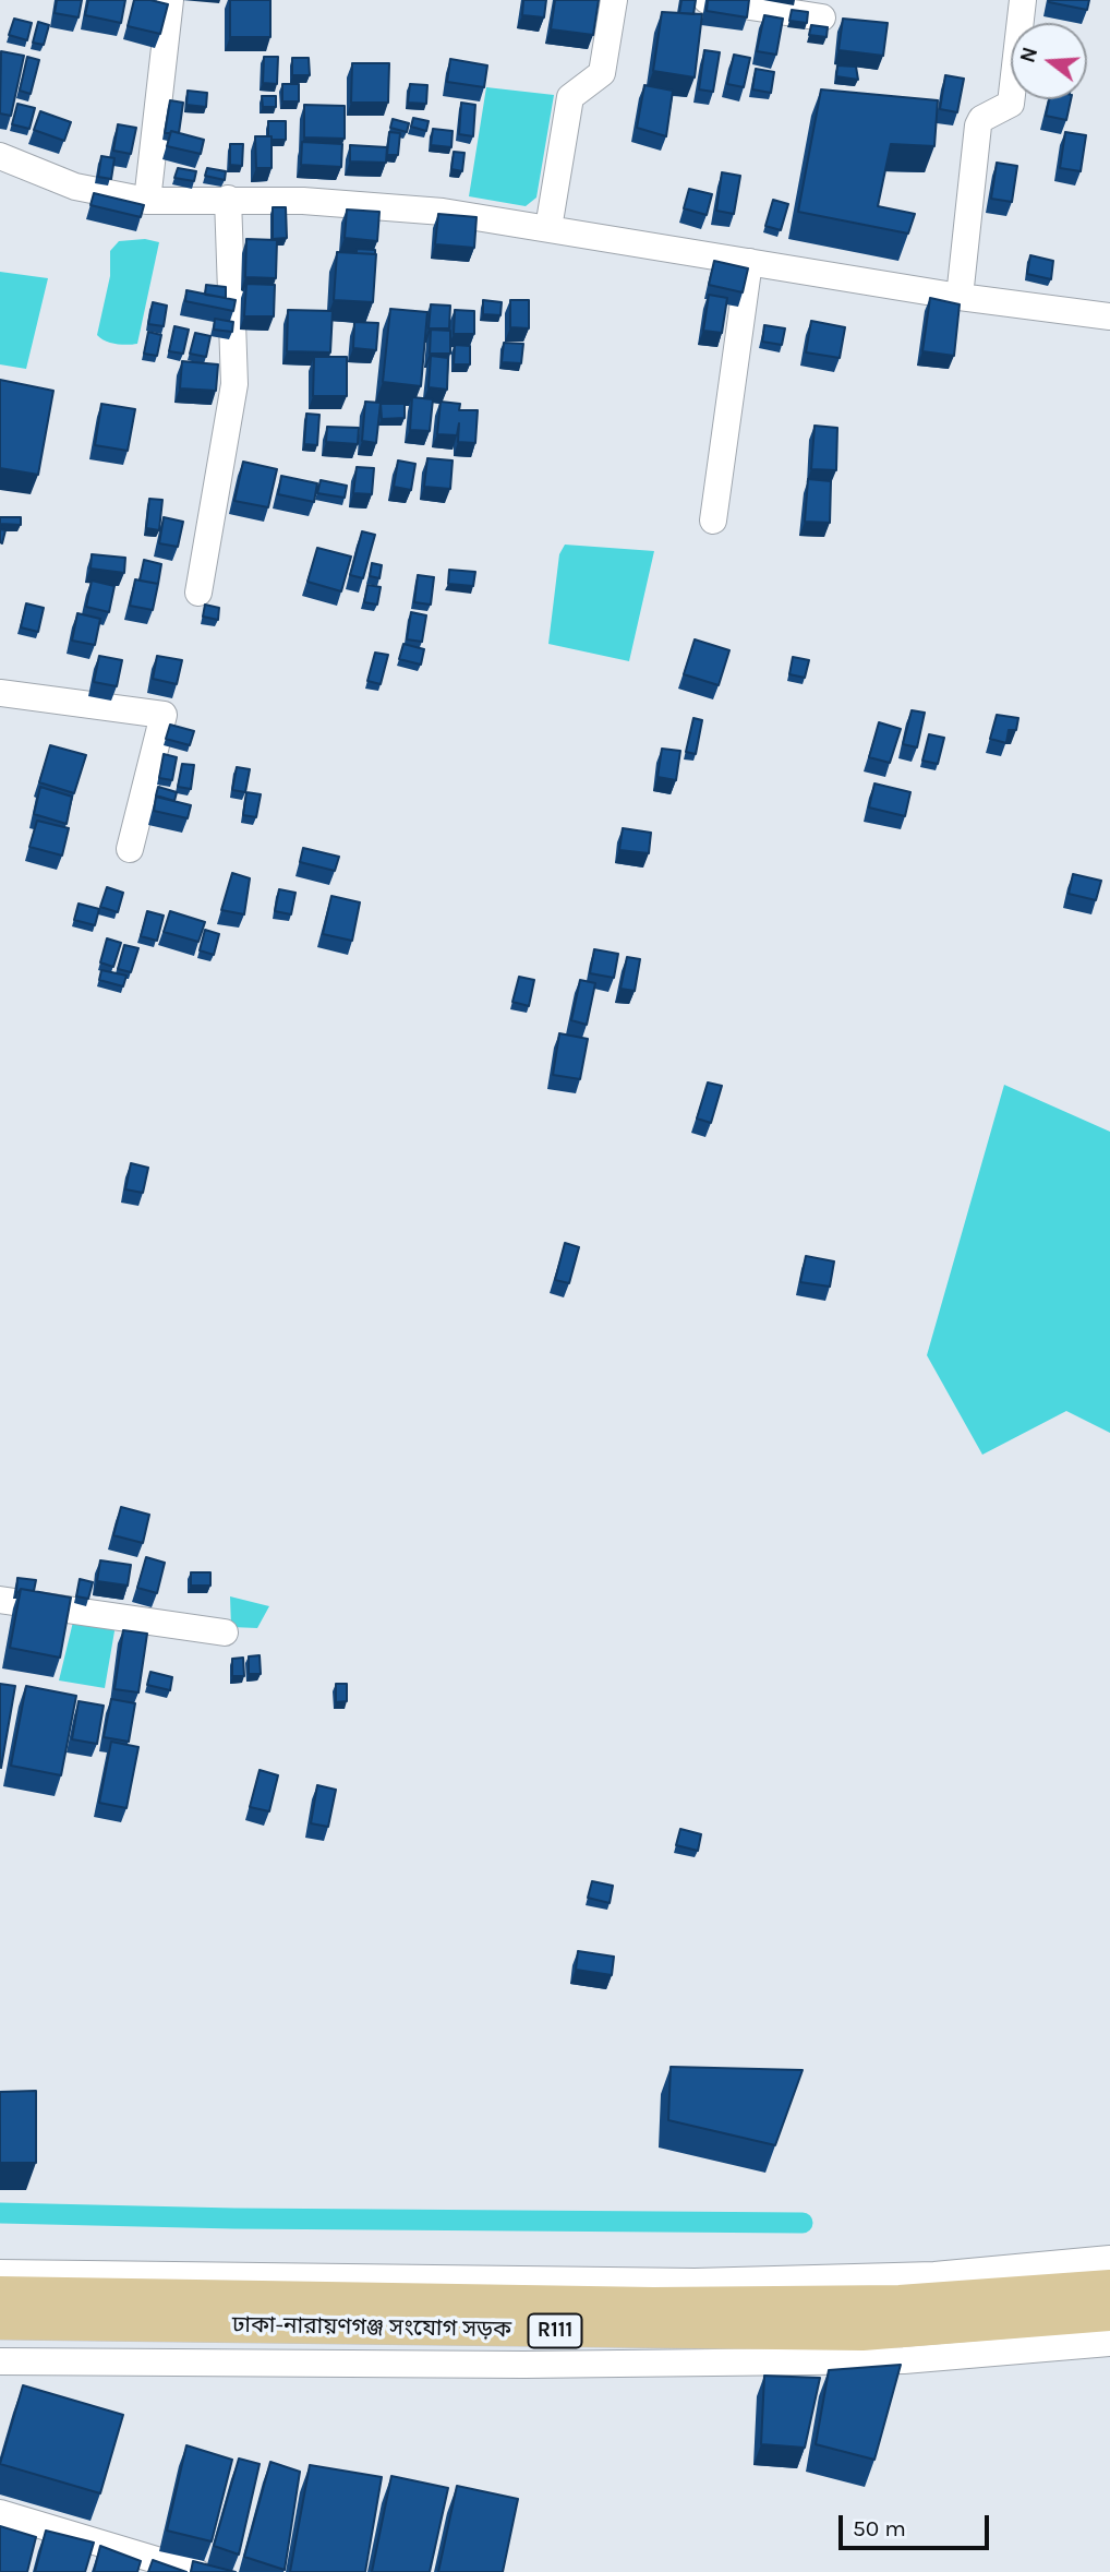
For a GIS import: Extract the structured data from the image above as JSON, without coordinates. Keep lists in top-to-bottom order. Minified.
{"streets":{"main road":["ঢাকা-নারায়ণগঞ্জ সংযোগ সড়ক","R111"]},"scale_bar":"50 m","north":"left"}
